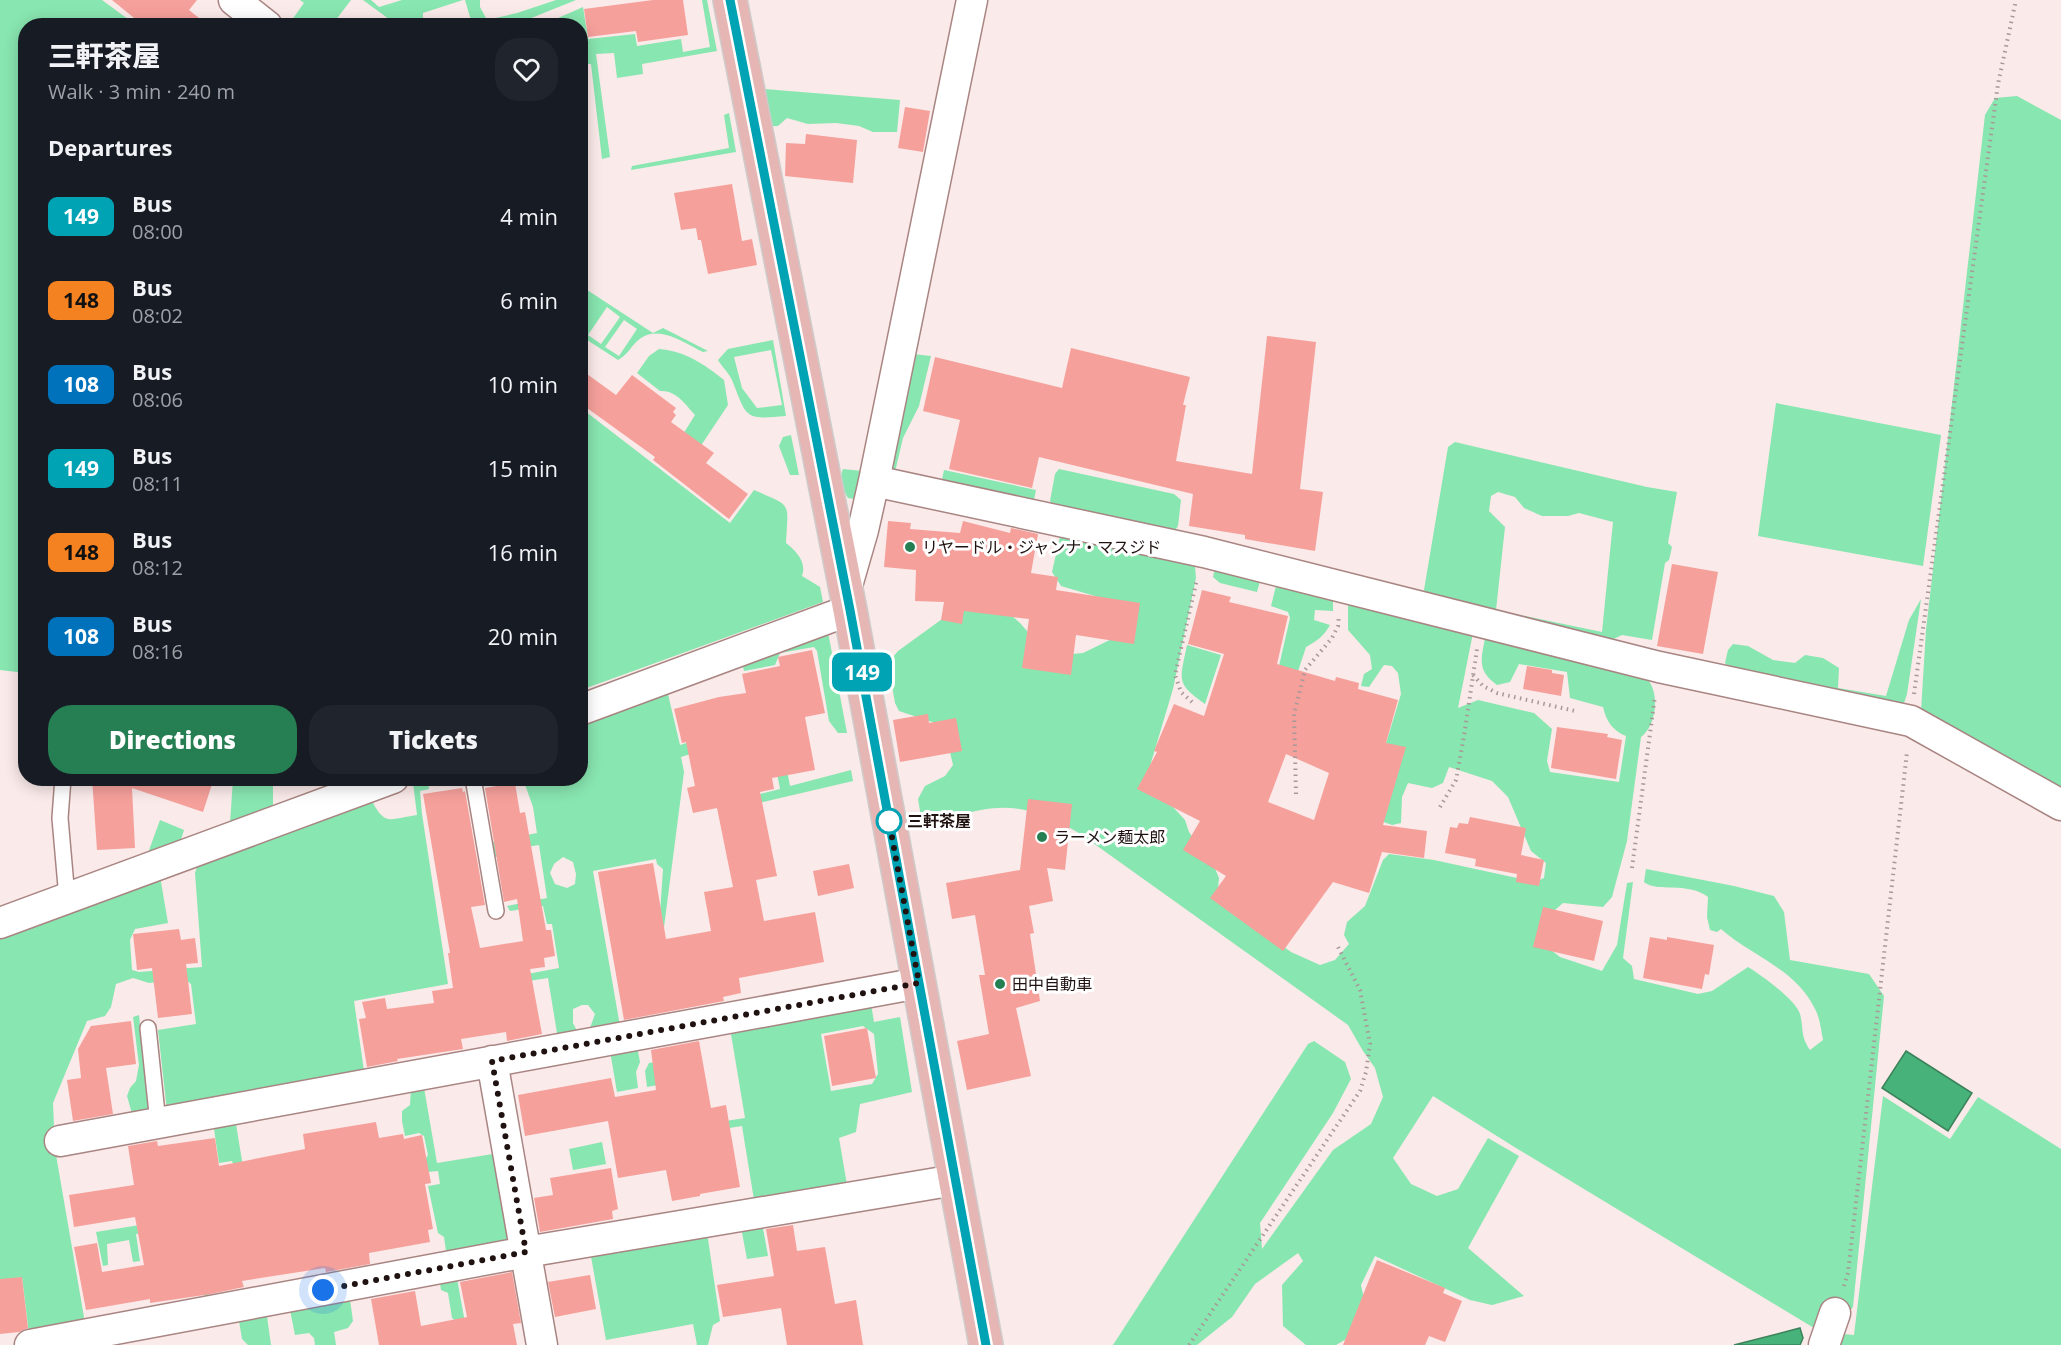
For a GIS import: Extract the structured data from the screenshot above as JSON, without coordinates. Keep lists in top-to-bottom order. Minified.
{"places":["リヤードル・ジャンナ・マスジド","三軒茶屋","ラーメン麺太郎","田中自動車"],"lines":["bus line 149"],"page":{"on_map":"149","heading":[["三軒茶屋","Walk · 3 min · 240 m"],"Departures"],"list":[{"mark":"149","name":"Bus","note":"08:00","value":"4 min"},{"mark":"148","name":"Bus","note":"08:02","value":"6 min"},{"mark":"108","name":"Bus","note":"08:06","value":"10 min"},{"mark":"149","name":"Bus","note":"08:11","value":"15 min"},{"mark":"148","name":"Bus","note":"08:12","value":"16 min"},{"mark":"108","name":"Bus","note":"08:16","value":"20 min"}],"buttons":["Directions","Tickets"]}}
